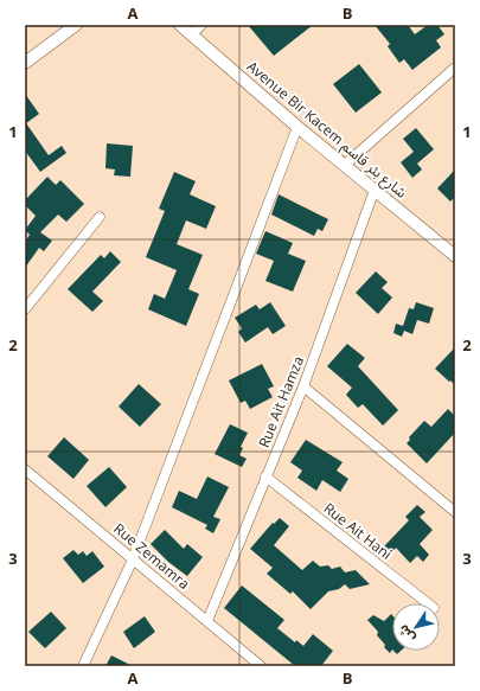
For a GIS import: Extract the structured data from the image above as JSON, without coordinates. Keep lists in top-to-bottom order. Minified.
{"streets":{"street":["Avenue Bir Kacem شارع بئر قاسم","Rue Ait Hamza","Rue Ait Hani","Rue Zemamra"]},"crossings":[["Avenue Bir Kacem شارع بئر قاسم","Rue Ait Hamza"],["Rue Ait Hamza","Rue Ait Hani"],["Rue Ait Hamza","Rue Zemamra"]],"north":"bottom left","grid":{"columns":["A","B"],"rows":["1","2","3"]}}
